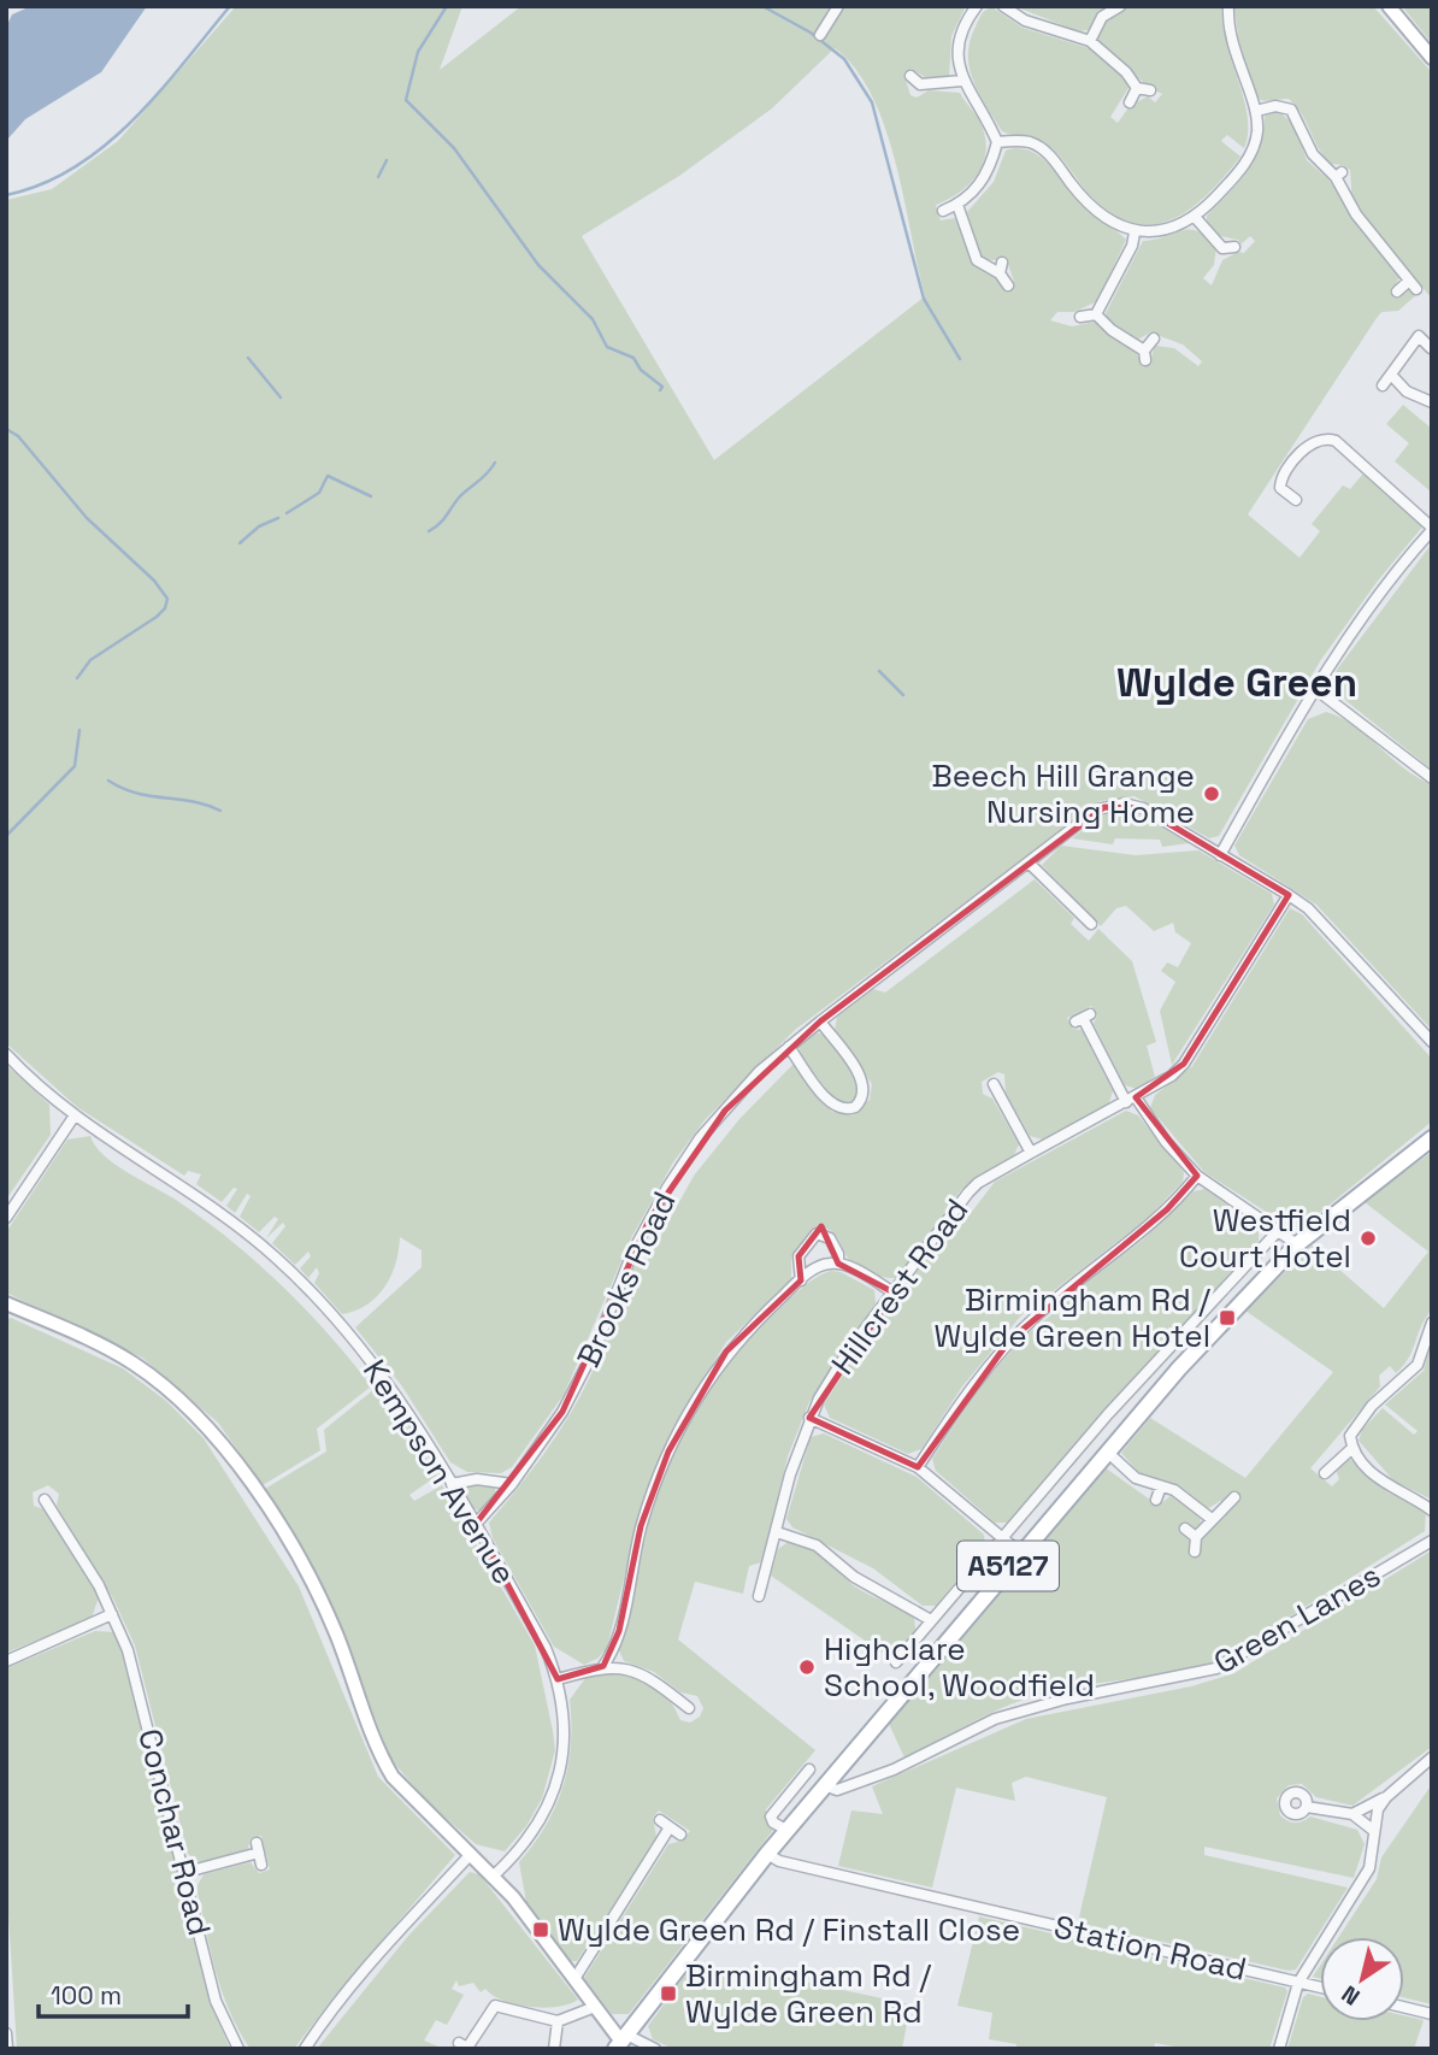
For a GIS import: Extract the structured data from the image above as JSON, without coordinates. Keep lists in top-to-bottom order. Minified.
{"streets":{"main road":["A5127"],"street":["Brooks Road","Hillcrest Road","Kempson Avenue","Green Lanes","Conchar Road","Station Road"]},"crossings":[["Brooks Road","Hillcrest Road"],["Brooks Road","Kempson Avenue"],["A5127","Green Lanes"],["A5127","Station Road"]],"districts":["Wylde Green"],"places":{"other":["Beech Hill Grange Nursing Home","Westfield Court Hotel","Highclare School, Woodfield"],"transit":["Birmingham Rd / Wylde Green Hotel","Wylde Green Rd / Finstall Close","Birmingham Rd / Wylde Green Rd"]},"scale_bar":"100 m","north":"bottom left"}
